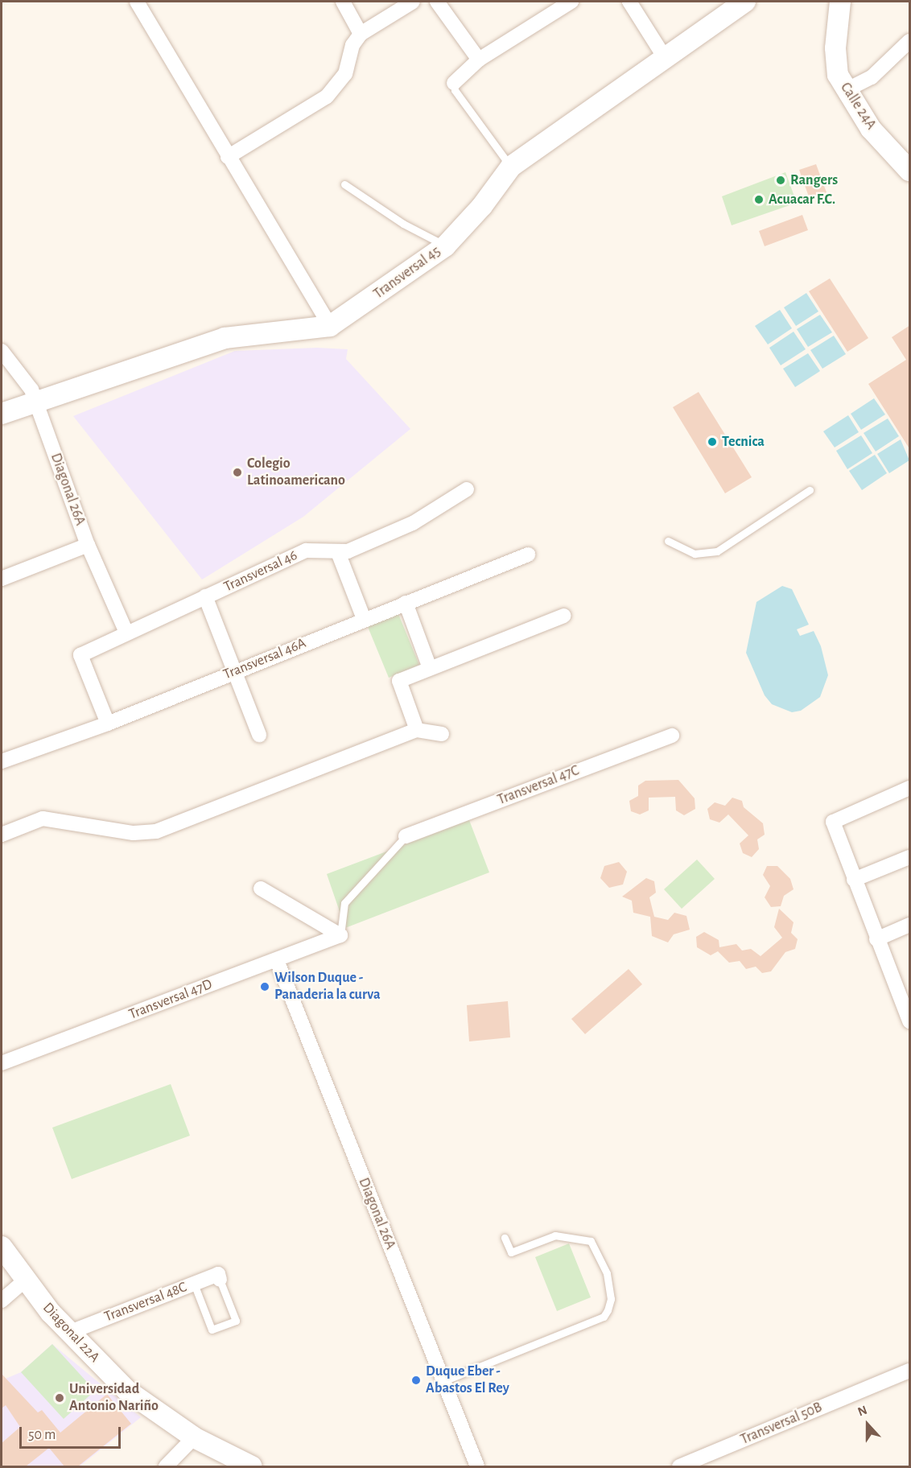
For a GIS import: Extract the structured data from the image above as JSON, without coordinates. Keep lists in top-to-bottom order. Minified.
{"streets":{"street":["Calle 24A","Transversal 45","Diagonal 26A","Transversal 46","Transversal 46A","Transversal 47C","Transversal 47D","Transversal 48C","Diagonal 22A","Transversal 50B"]},"crossings":[["Transversal 45","Diagonal 26A"],["Diagonal 26A","Transversal 46"],["Diagonal 26A","Transversal 47D"],["Transversal 46","Transversal 46A"],["Transversal 48C","Diagonal 22A"]],"places":["Rangers","Acuacar F.C.","Tecnica","Colegio Latinoamericano","Wilson Duque - Panaderia la curva","Duque Eber - Abastos El Rey","Universidad Antonio Nariño"],"scale_bar":"50 m","north":"top"}
